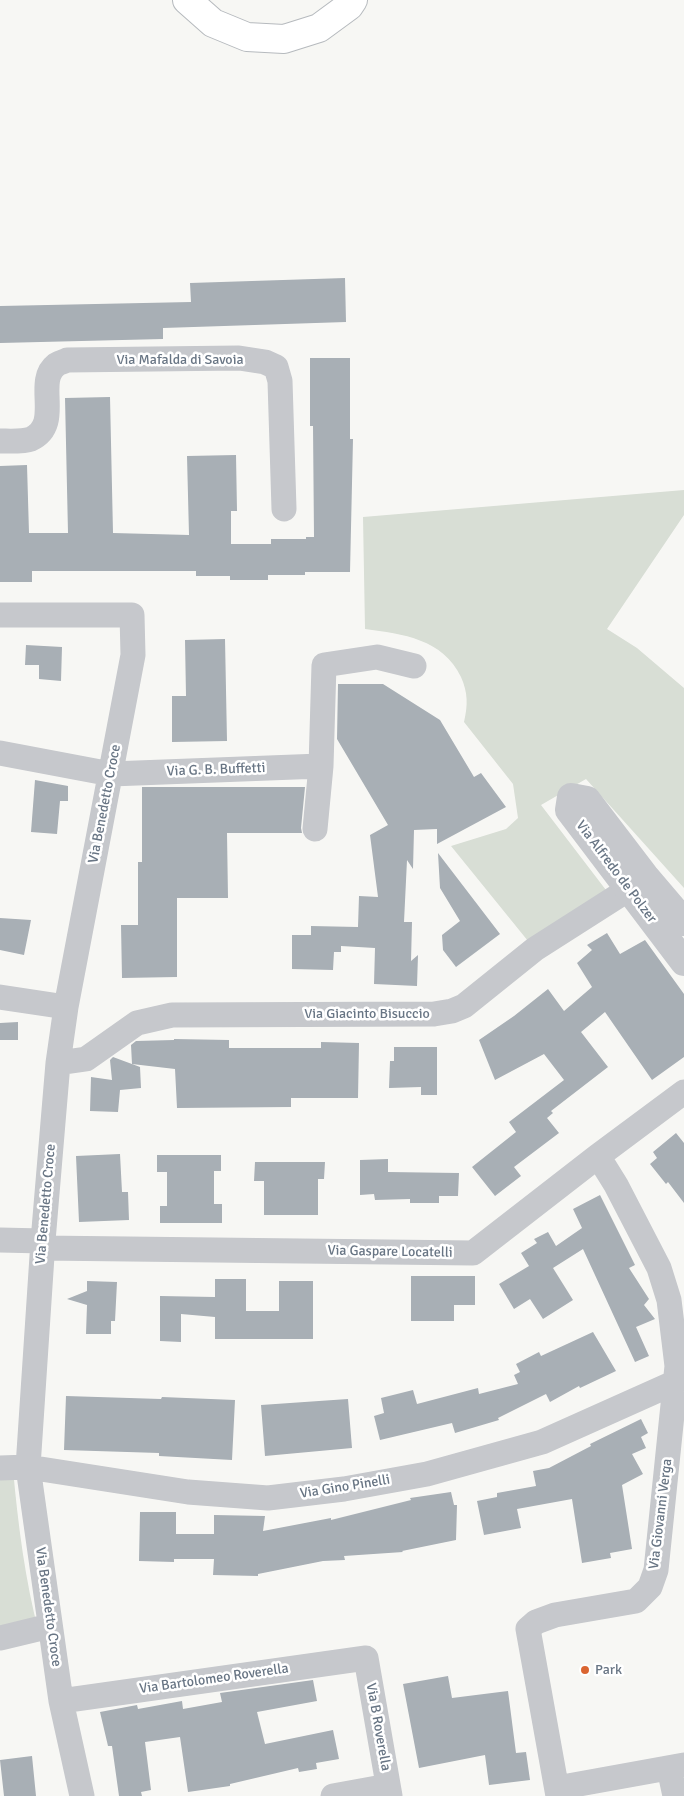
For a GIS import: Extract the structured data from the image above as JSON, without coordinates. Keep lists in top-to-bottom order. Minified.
{"streets":{"street":["Via Mafalda di Savoia","Via G. B. Buffetti","Via Benedetto Croce","Via Alfredo de Polzer","Via Giacinto Bisuccio","Via Gaspare Locatelli","Via Gino Pinelli","Via Giovanni Verga","Via Bartolomeo Roverella","Via B Roverella"]},"crossings":[["Via G. B. Buffetti","Via Benedetto Croce"],["Via Benedetto Croce","Via Giacinto Bisuccio"],["Via Benedetto Croce","Via Gaspare Locatelli"],["Via Benedetto Croce","Via Gino Pinelli"],["Via Benedetto Croce","Via Bartolomeo Roverella"],["Via Alfredo de Polzer","Via Giacinto Bisuccio"],["Via Gaspare Locatelli","Via Giovanni Verga"],["Via Gino Pinelli","Via Giovanni Verga"],["Via Bartolomeo Roverella","Via B Roverella"]],"places":["Park"]}
